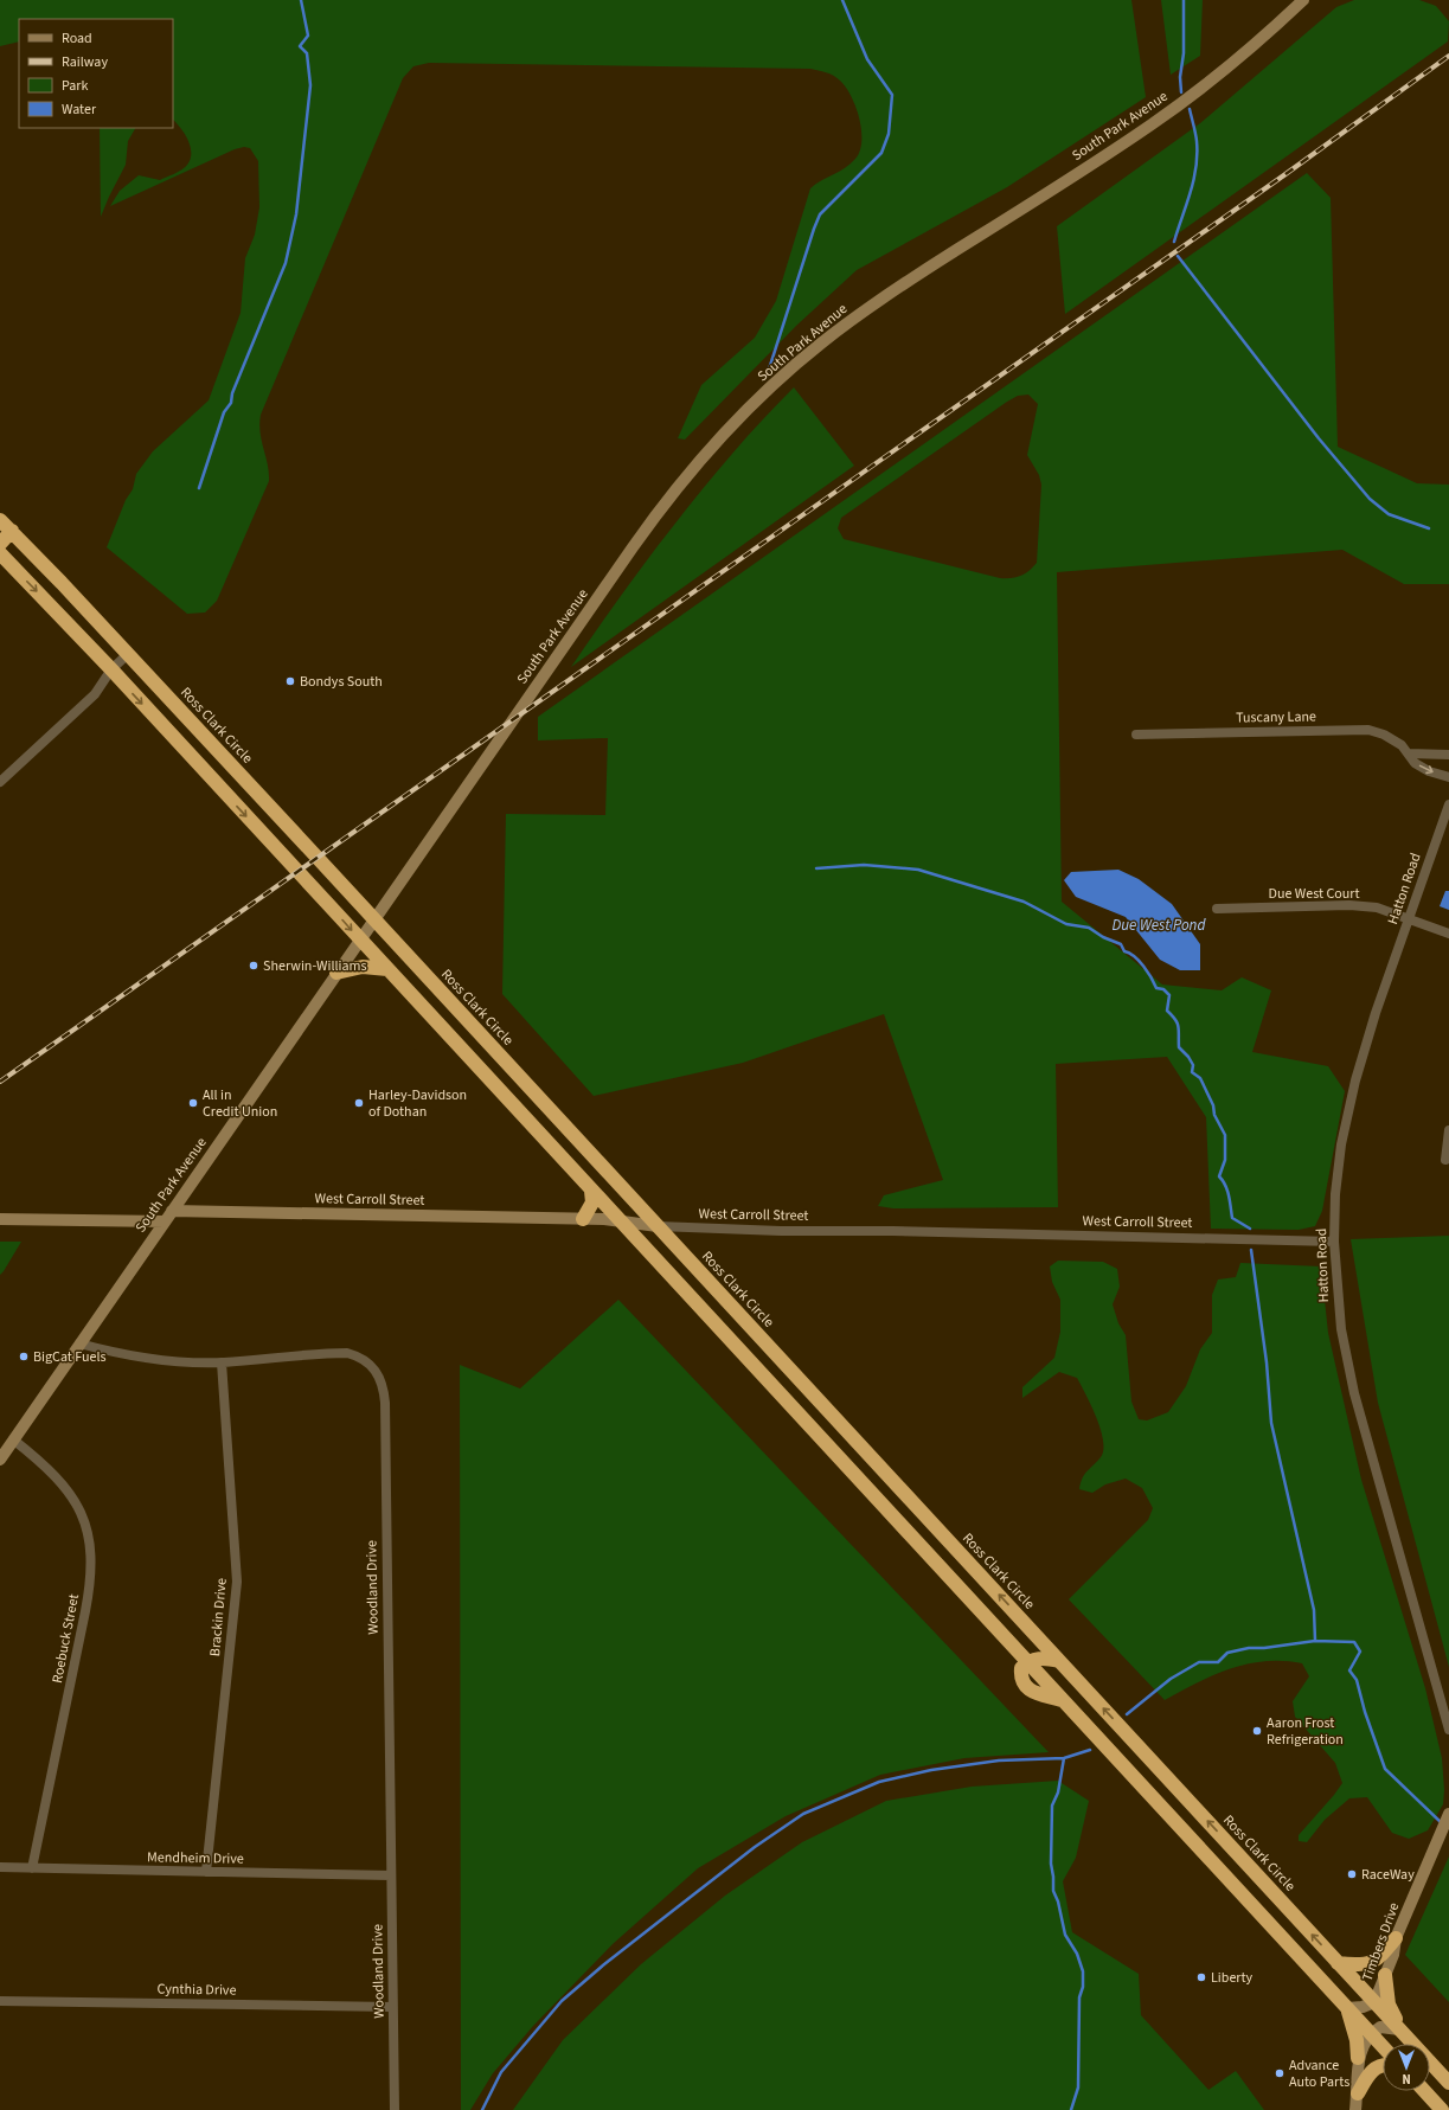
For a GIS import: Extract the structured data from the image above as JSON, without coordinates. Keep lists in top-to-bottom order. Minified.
{"streets":{"highway":["Ross Clark Circle"],"street":["South Park Avenue","Tuscany Lane","Hatton Road","Due West Court","West Carroll Street","Woodland Drive","Brackin Drive","Roebuck Street","Mendheim Drive","Timbers Drive","Cynthia Drive"]},"crossings":[["South Park Avenue","Ross Clark Circle"],["South Park Avenue","West Carroll Street"],["South Park Avenue","Woodland Drive"],["South Park Avenue","Roebuck Street"],["Ross Clark Circle","West Carroll Street"],["Ross Clark Circle","Timbers Drive"],["Hatton Road","Due West Court"],["Hatton Road","West Carroll Street"],["Woodland Drive","Brackin Drive"],["Woodland Drive","Mendheim Drive"],["Woodland Drive","Cynthia Drive"],["Brackin Drive","Mendheim Drive"],["Roebuck Street","Mendheim Drive"]],"water":["Due West Pond"],"places":["Bondys South","Sherwin-Williams","All in Credit Union","Harley-Davidson of Dothan","BigCat Fuels","Aaron Frost Refrigeration","RaceWay","Liberty","Advance Auto Parts"],"legend":["Road","Railway","Park","Water"],"north":"bottom"}
